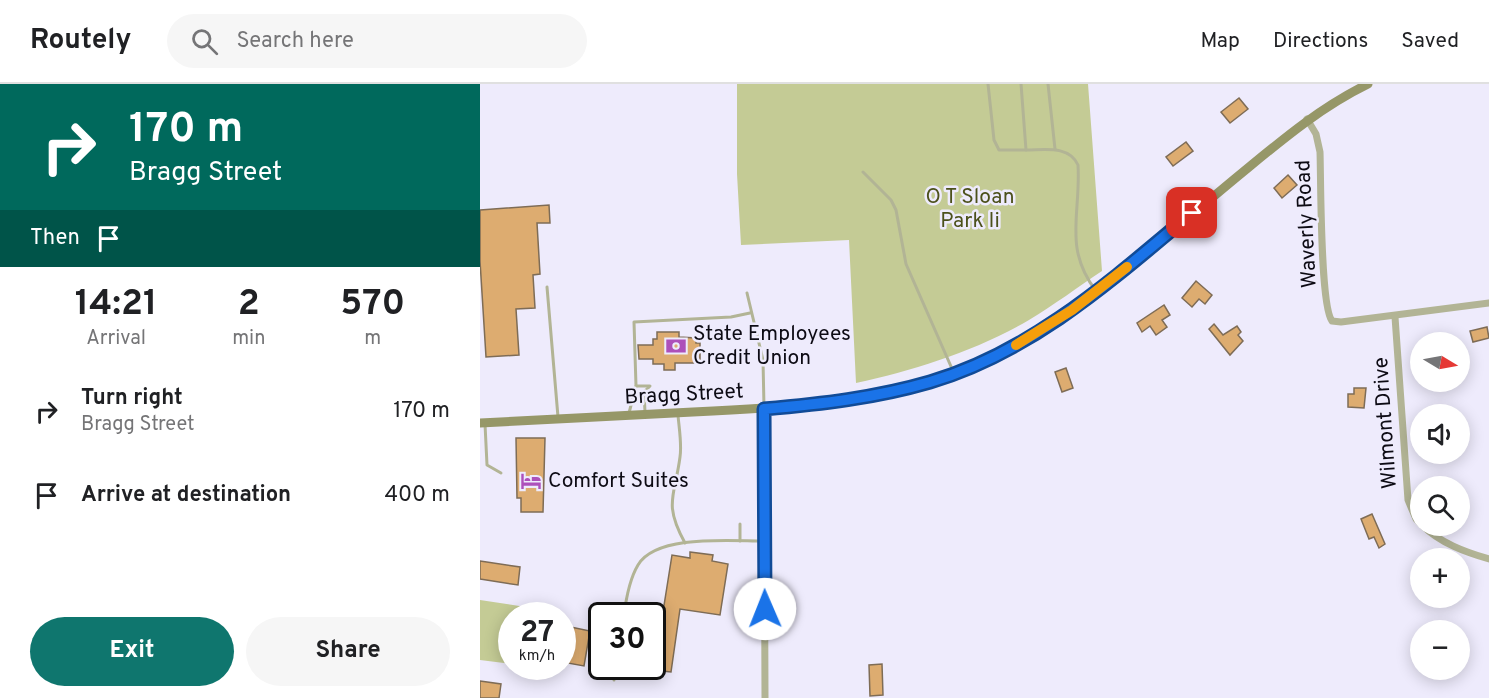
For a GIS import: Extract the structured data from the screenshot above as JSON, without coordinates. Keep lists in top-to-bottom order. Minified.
{"streets":{"street":["Waverly Road","Bragg Street","Wilmont Drive"]},"crossings":[["Waverly Road","Bragg Street"],["Waverly Road","Wilmont Drive"]],"parks":["O T Sloan Park Ii"],"places":{"bank":["State Employees Credit Union"],"hotel":["Comfort Suites"]},"north":"right","page":{"header":"Routely","search":"Search here","nav":["Map","Directions","Saved"],"turn":["170 m","Bragg Street"],"then":"Then","eta":["14:21","Arrival","2","min","570","m"],"map_buttons":["+","−"],"list":[{"name":"Turn right","note":"Bragg Street","value":"170 m"},{"name":"Arrive at destination","value":"400 m"}],"speed":"27 km/h","limit":"30","buttons":["Exit","Share"]}}
